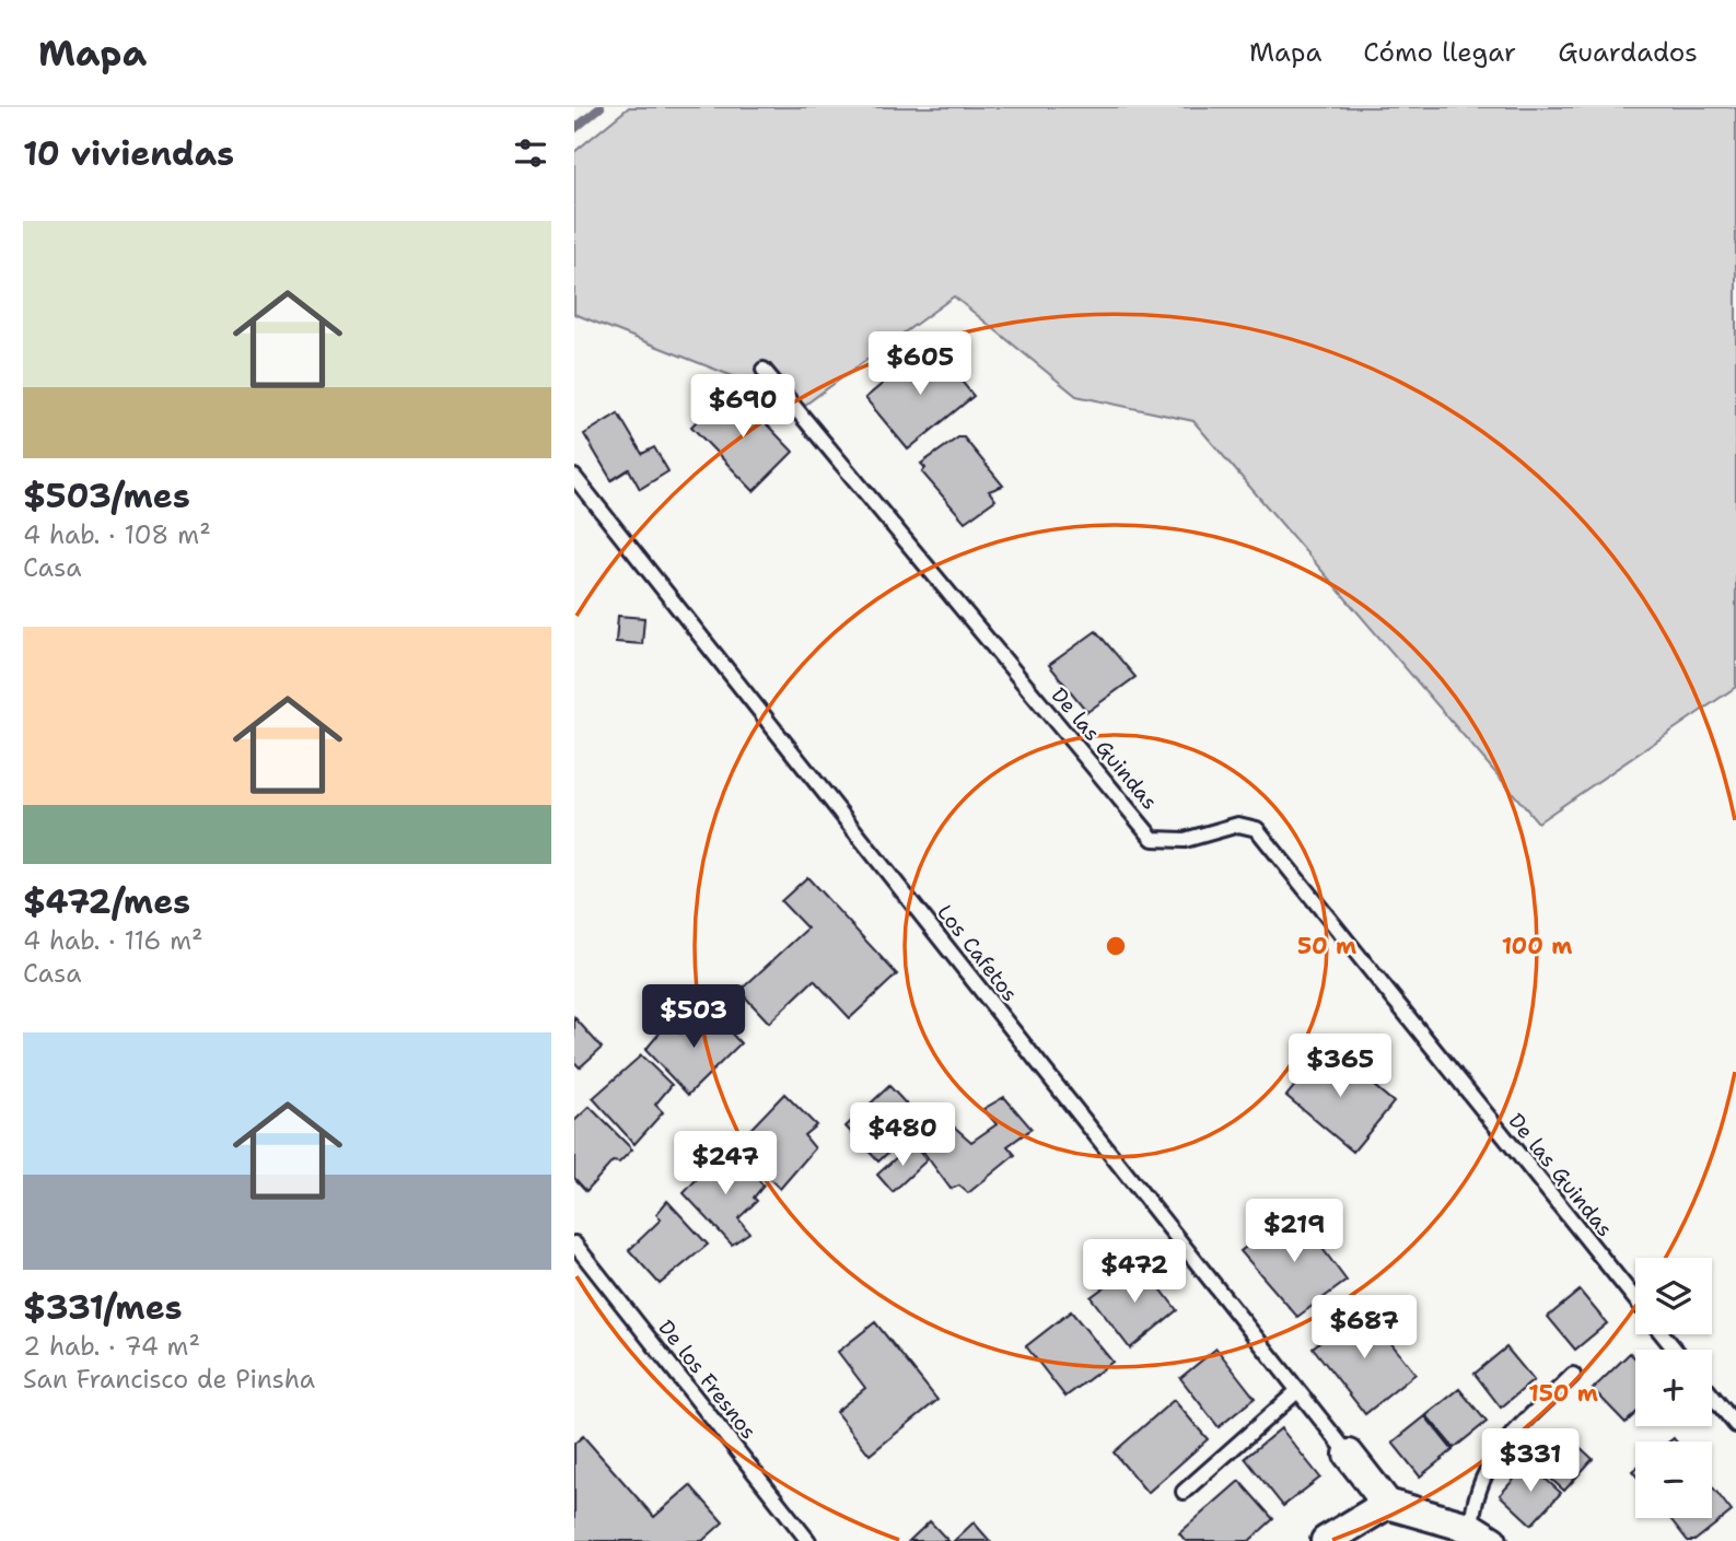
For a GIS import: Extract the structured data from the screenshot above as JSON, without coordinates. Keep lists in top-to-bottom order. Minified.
{"streets":{"lane":["De las Guindas","Los Cafetos","De los Fresnos"]},"page":{"header":"Mapa","nav":["Mapa","Cómo llegar","Guardados"],"heading":"10 viviendas","list":[{"name":"$503/mes","note":"4 hab. · 108 m² · Casa"},{"name":"$472/mes","note":"4 hab. · 116 m² · Casa"},{"name":"$331/mes","note":"2 hab. · 74 m² · San Francisco de Pinsha"}],"price":["$605","$690","$503","$365","$480","$247","$219","$472","$687","$331"],"map_buttons":["+","−"]},"rings":["50 m","100 m","150 m"]}
